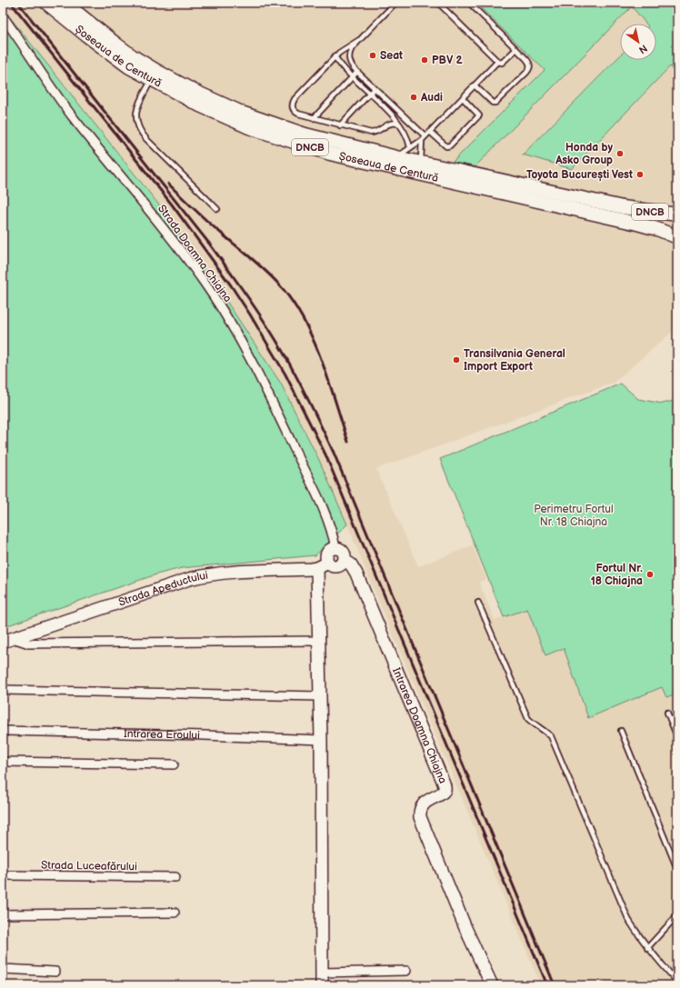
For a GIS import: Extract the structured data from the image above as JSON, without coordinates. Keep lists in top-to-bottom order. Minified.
{"streets":{"main road":["Șoseaua de Centură","DNCB"],"street":["Strada Doamna Chiajna","Strada Apeductului","Intrarea Doamna Chiajna","Intrarea Eroului","Strada Luceafărului"]},"crossings":[["Strada Apeductului","Intrarea Doamna Chiajna"]],"parks":["Perimetru Fortul Nr. 18 Chiajna"],"places":["Seat","PBV 2","Audi","Honda by Asko Group","Toyota București Vest","Transilvania General Import Export","Fortul Nr. 18 Chiajna"],"north":"bottom right"}
